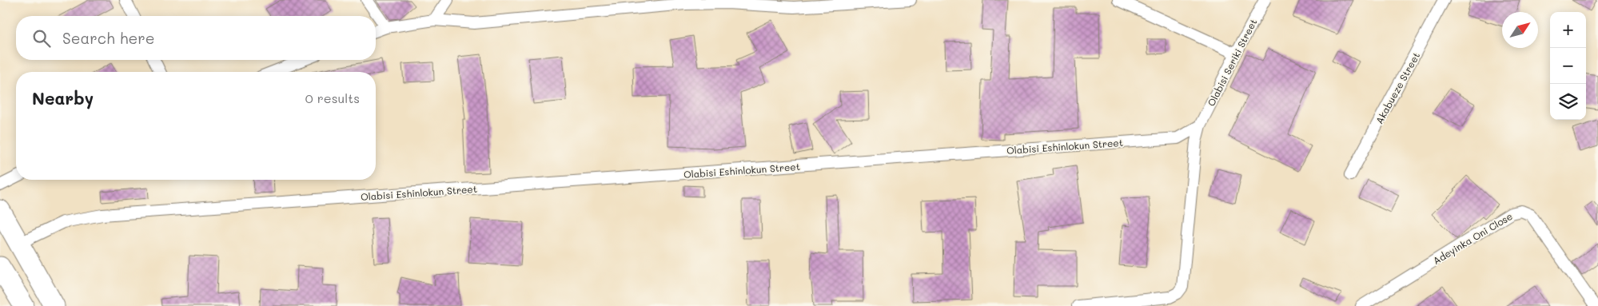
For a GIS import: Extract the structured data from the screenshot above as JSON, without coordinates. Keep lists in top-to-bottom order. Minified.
{"streets":{"street":["Olabisi Seriki Street","Akabueze Street","Olabisi Eshinlokun Street","Adeyinka Oni Close"]},"crossings":[["Olabisi Seriki Street","Olabisi Eshinlokun Street"]],"north":"top right","page":{"map_buttons":["+","−"],"search":"Search here","heading":["Nearby","0 results"]}}
